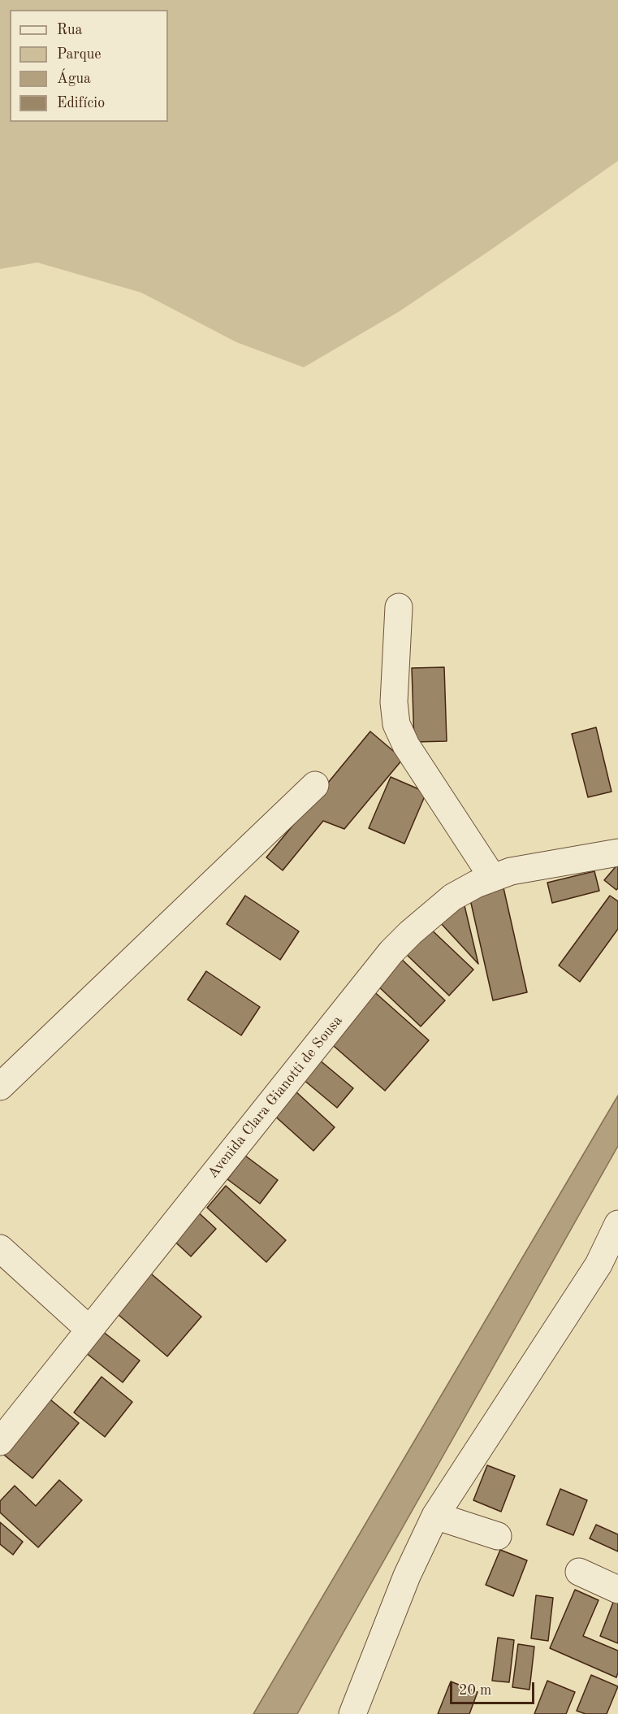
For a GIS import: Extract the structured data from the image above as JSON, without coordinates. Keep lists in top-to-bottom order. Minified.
{"streets":{"street":["Avenida Clara Gianotti de Sousa"]},"legend":["Rua","Parque","Água","Edifício"],"scale_bar":"20 m"}
